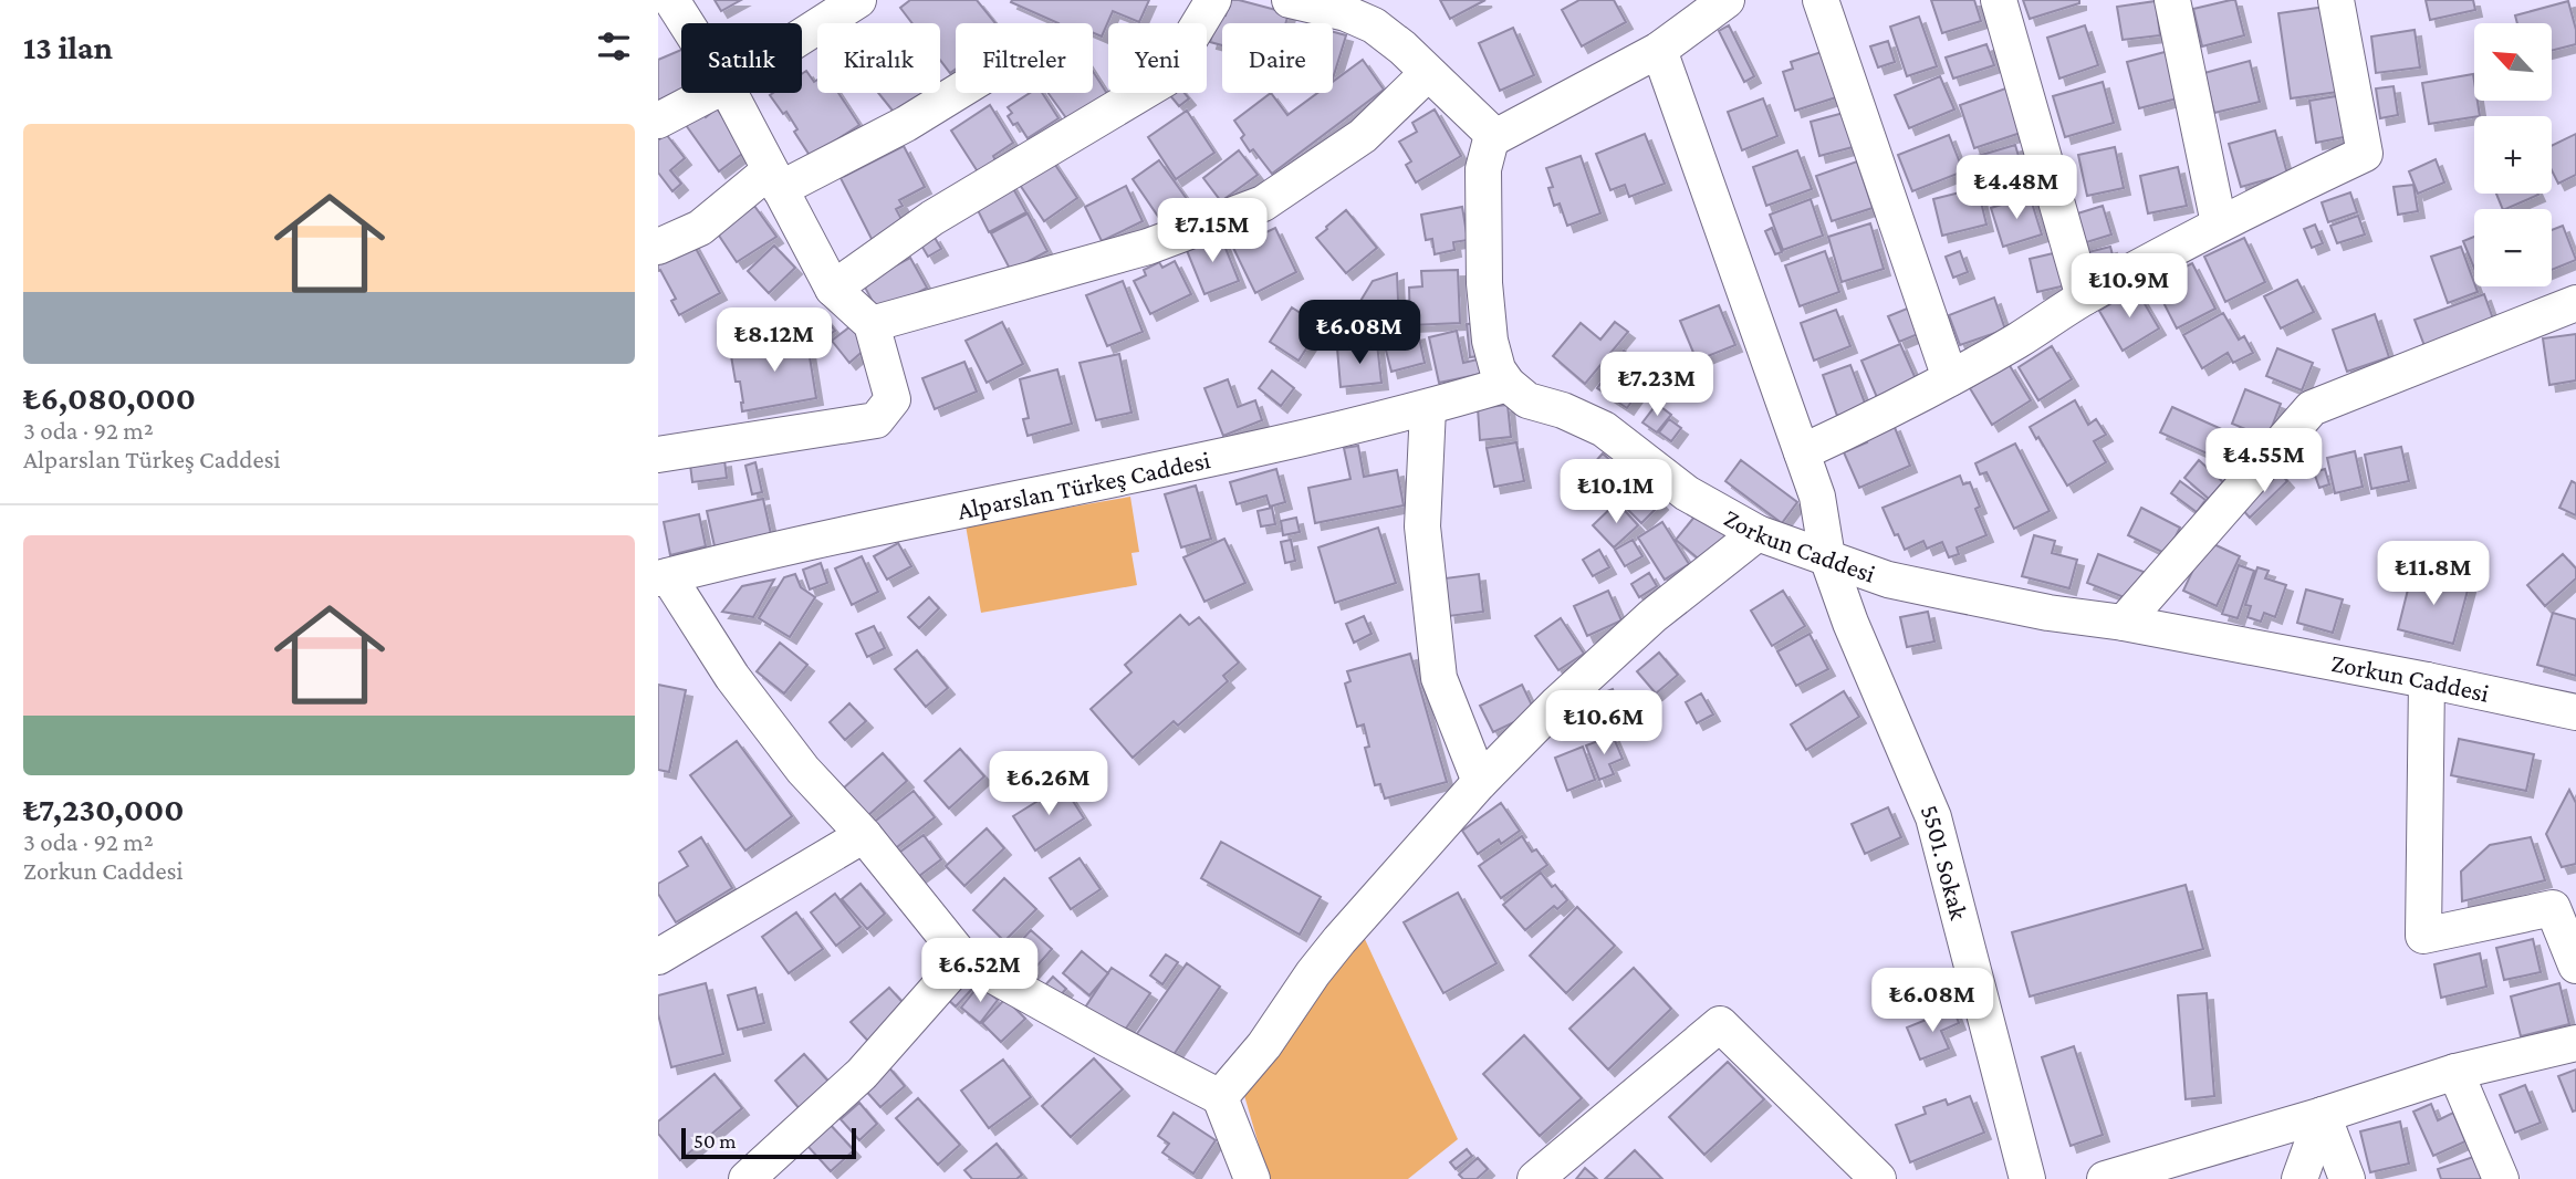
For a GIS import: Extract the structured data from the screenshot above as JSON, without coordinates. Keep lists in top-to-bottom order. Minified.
{"streets":{"street":["Alparslan Türkeş Caddesi","Zorkun Caddesi","5501. Sokak"]},"crossings":[["Alparslan Türkeş Caddesi","Zorkun Caddesi"],["Zorkun Caddesi","5501. Sokak"]],"scale_bar":"50 m","north":"top left","page":{"heading":"13 ilan","map_buttons":["+","−"],"chip":["Satılık","Kiralık","Filtreler","Yeni","Daire"],"list":[{"name":"₺6,080,000","note":"3 oda · 92 m² · Alparslan Türkeş Caddesi"},{"name":"₺7,230,000","note":"3 oda · 92 m² · Zorkun Caddesi"}],"price":["₺4.48M","₺7.15M","₺10.9M","₺6.08M","₺8.12M","₺7.23M","₺4.55M","₺10.1M","₺11.8M","₺10.6M","₺6.26M","₺6.52M","₺6.08M"],"scale":"50 m"}}
